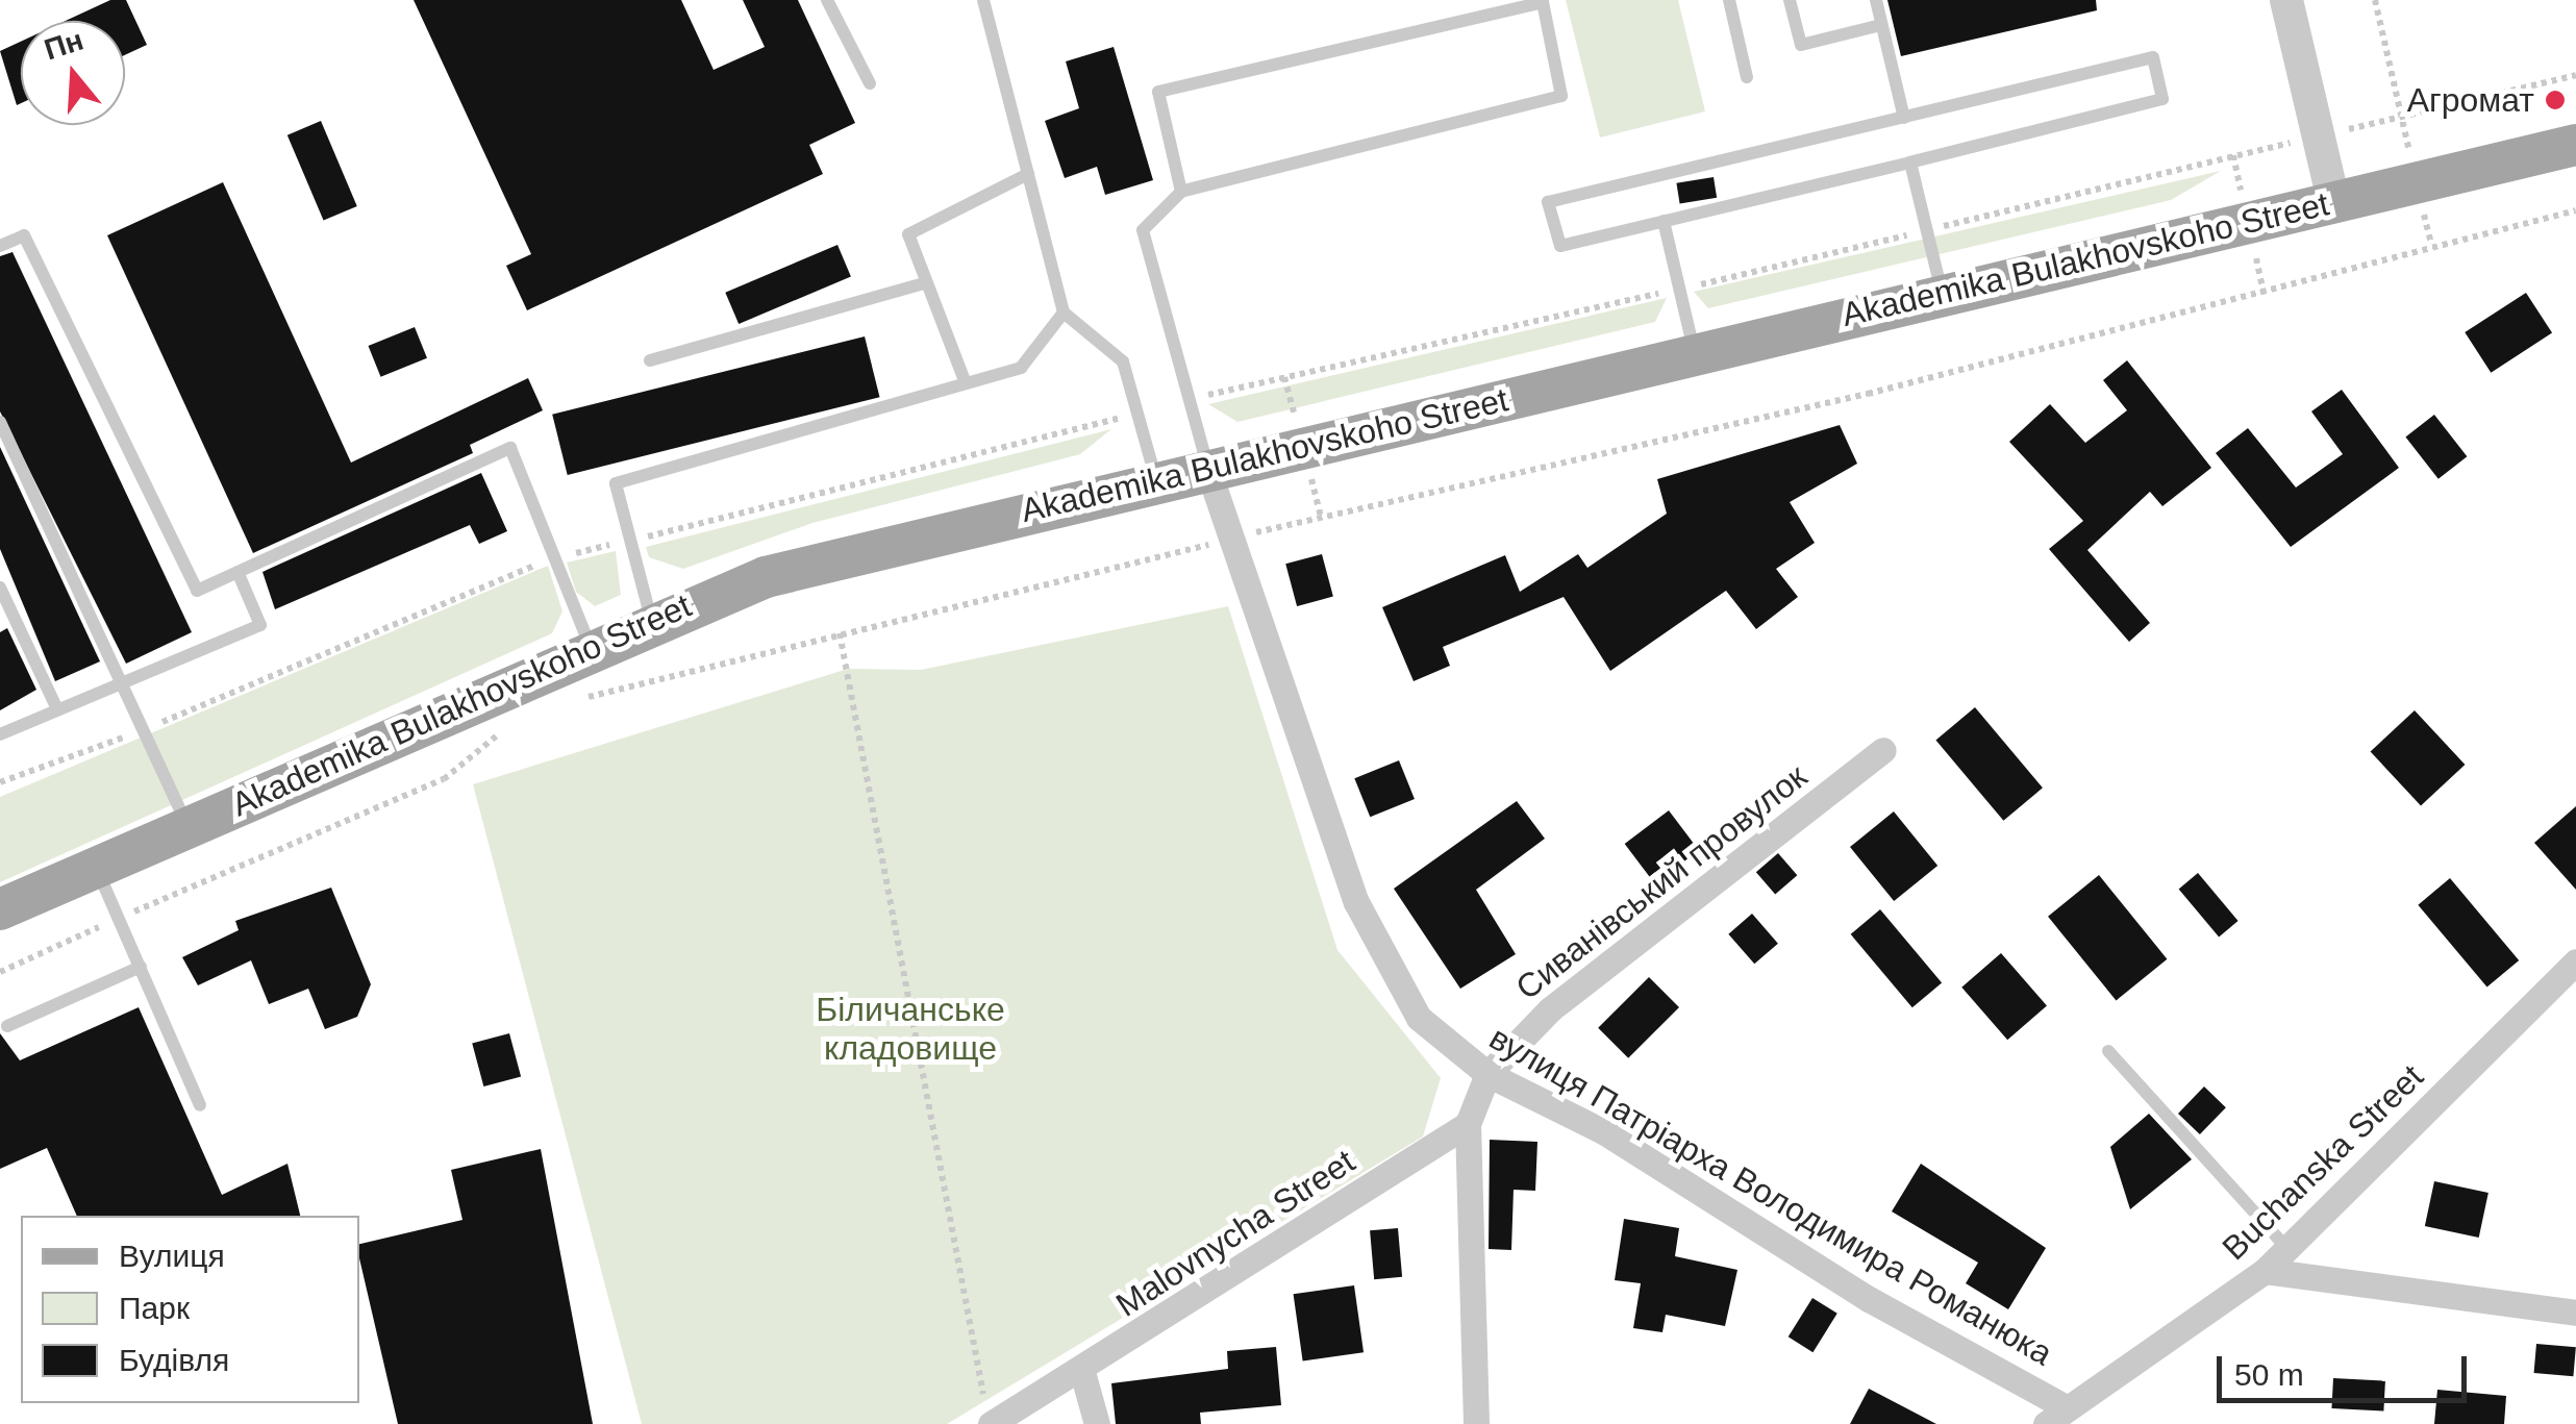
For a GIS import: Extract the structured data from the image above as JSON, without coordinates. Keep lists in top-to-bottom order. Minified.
{"streets":{"main road":["Akademika Bulakhovskoho Street"],"street":["Сиванівський провулок","Buchanska Street","вулиця Патріарха Володимира Романюка","Malovnycha Street"]},"crossings":[["Akademika Bulakhovskoho Street","вулиця Патріарха Володимира Романюка"],["Сиванівський провулок","вулиця Патріарха Володимира Романюка"],["Buchanska Street","вулиця Патріарха Володимира Романюка"]],"parks":["Біличанське кладовище"],"places":["Агромат"],"legend":["Вулиця","Парк","Будівля"],"scale_bar":"50 m","north":"top"}
